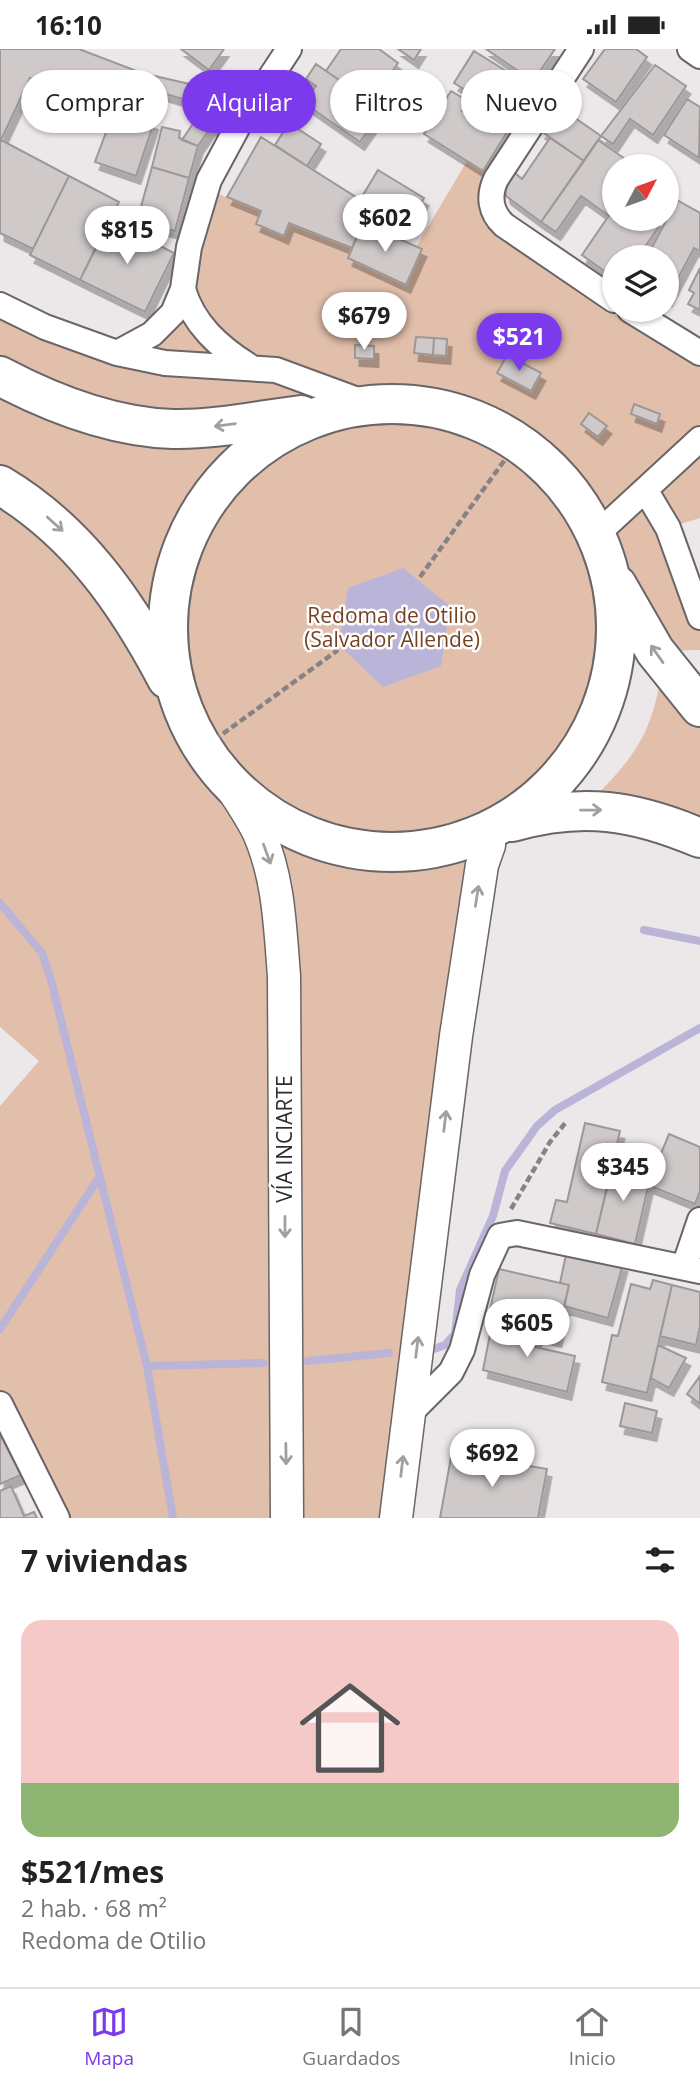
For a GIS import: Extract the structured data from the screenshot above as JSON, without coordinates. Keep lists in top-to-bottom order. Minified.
{"streets":{"street":["VÍA INCIARTE"]},"parks":["Redoma de Otilio (Salvador Allende)"],"north":"top right","page":{"status":"16:10","chip":["Comprar","Alquilar","Filtros","Nuevo"],"price":["$602","$815","$679","$521","$345","$605","$692"],"heading":"7 viviendas","list":[{"name":"$521/mes","note":"2 hab. · 68 m² · Redoma de Otilio"}],"tabs":["Mapa","Guardados","Inicio"]}}
